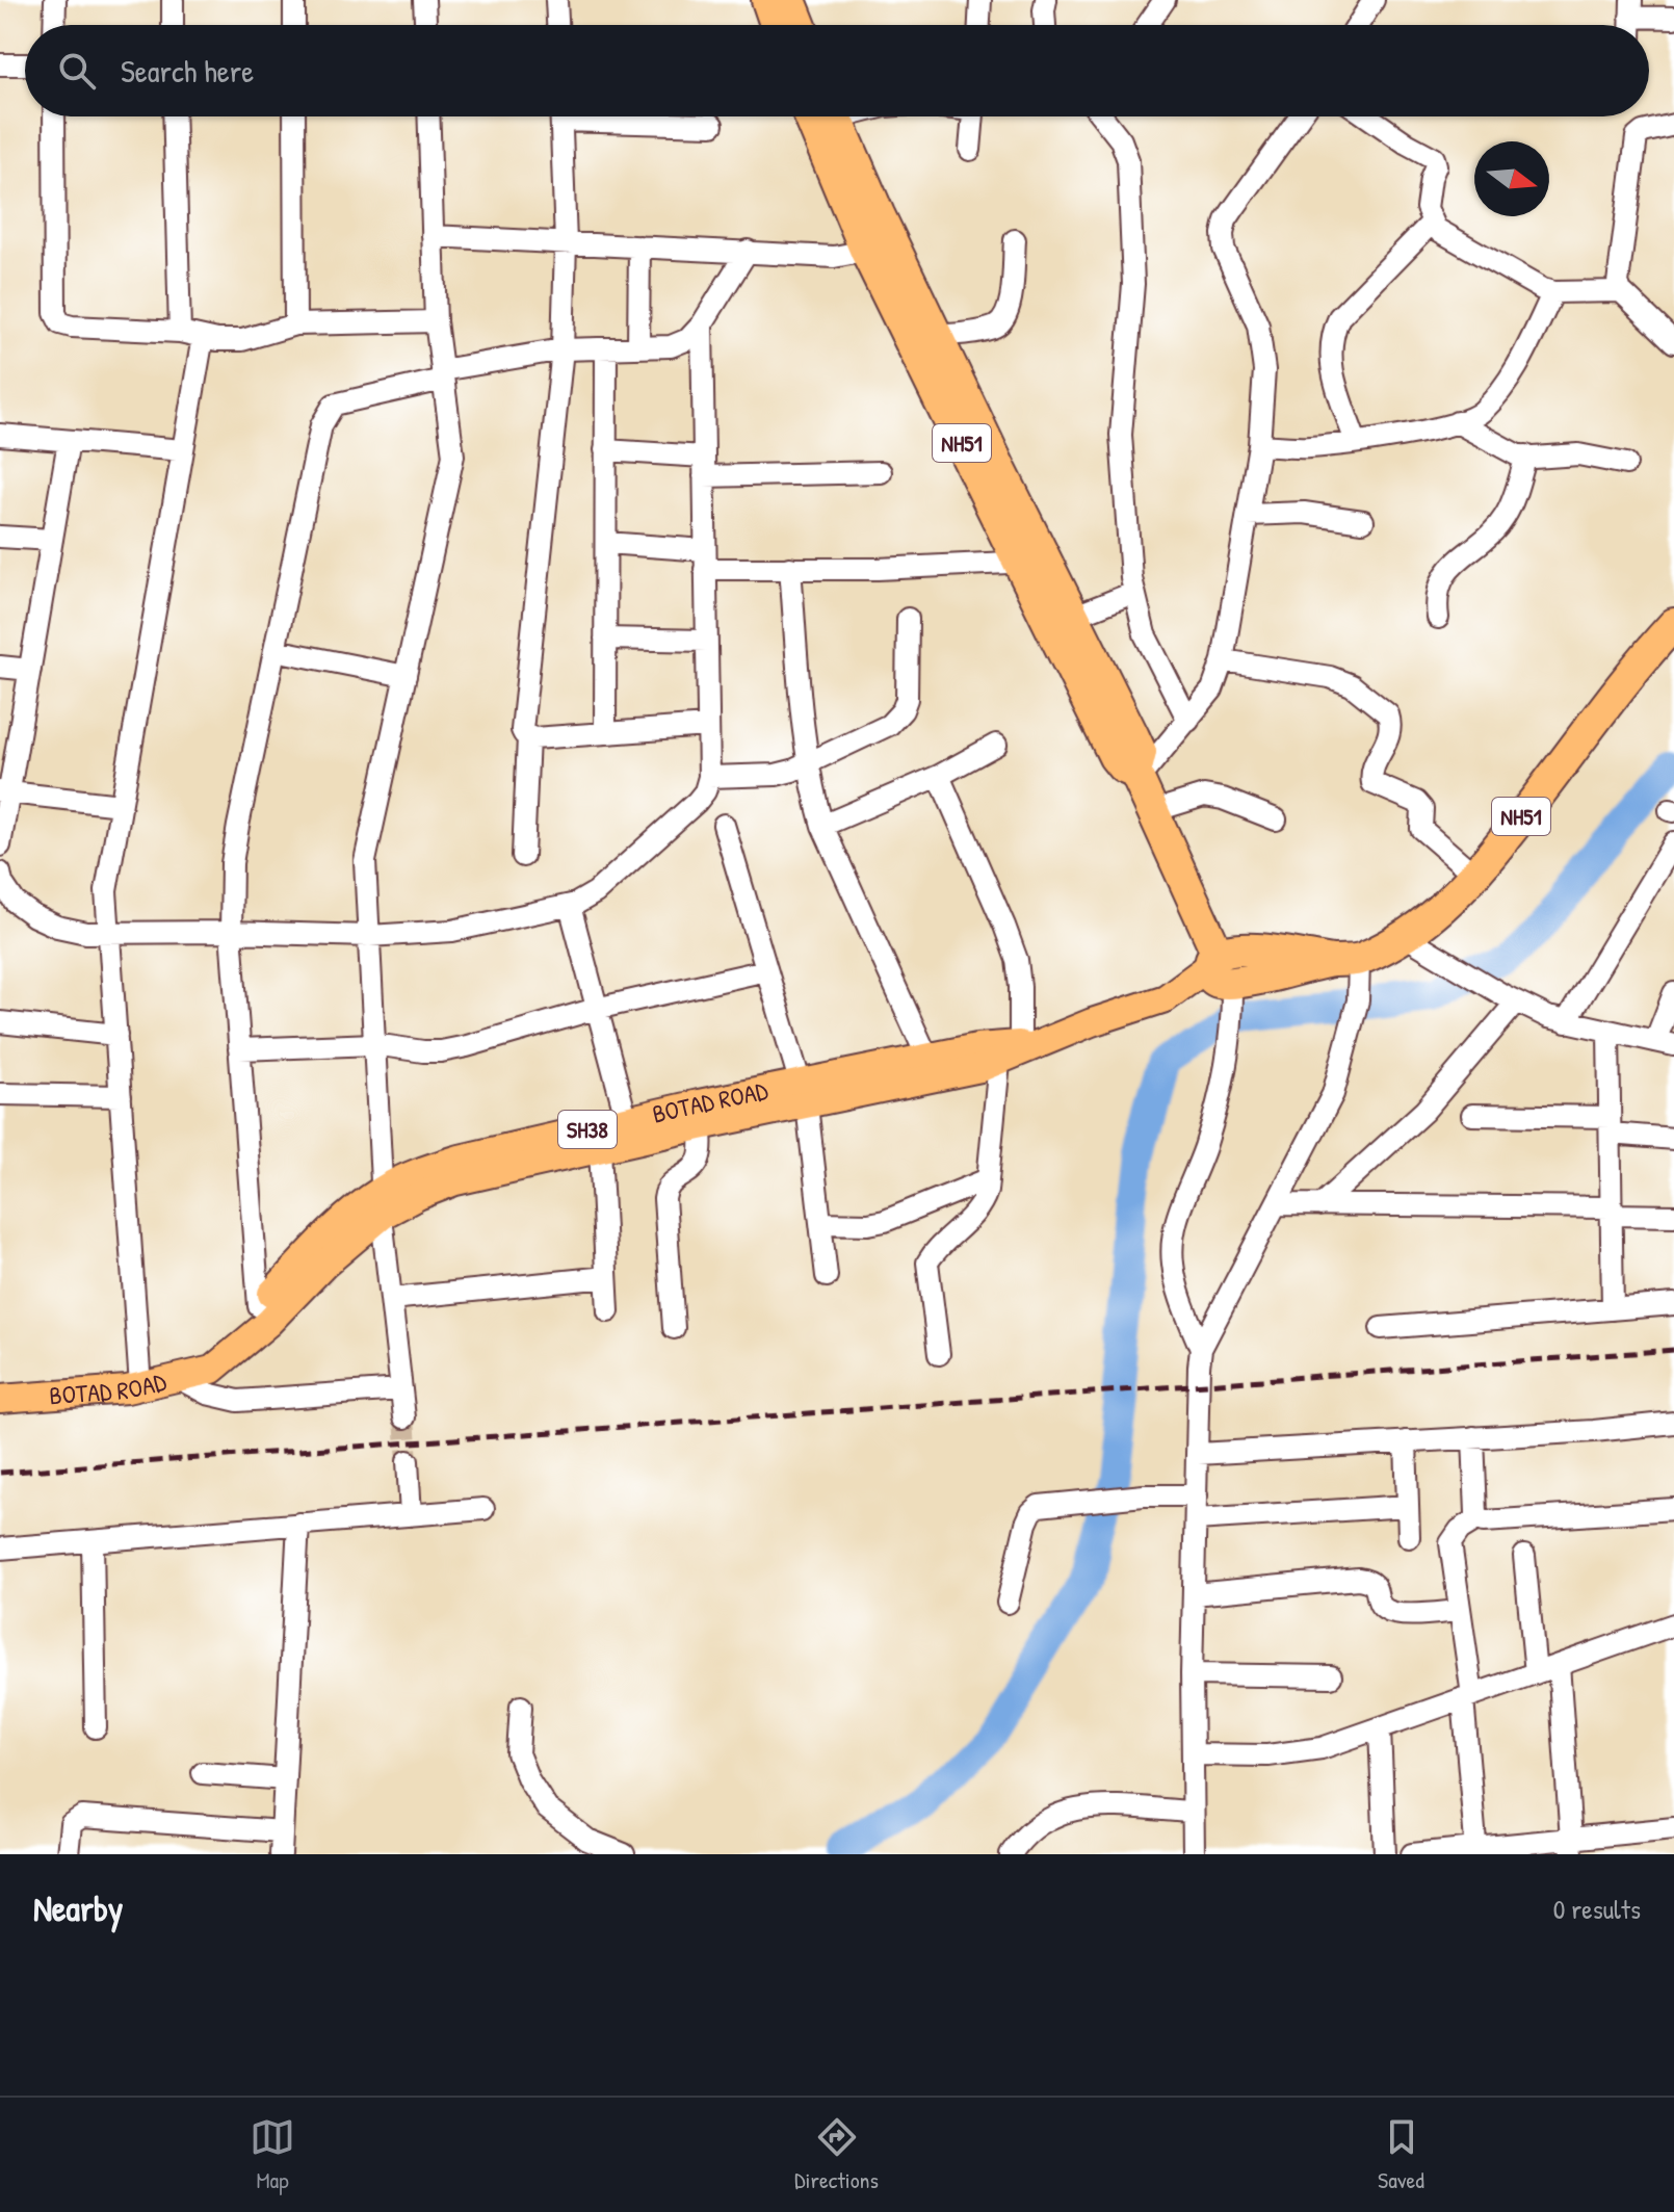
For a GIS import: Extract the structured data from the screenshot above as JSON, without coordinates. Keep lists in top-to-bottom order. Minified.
{"streets":{"highway":["NH51"],"main road":["BOTAD ROAD","SH38"]},"crossings":[["NH51","BOTAD ROAD"]],"north":"right","page":{"search":"Search here","heading":["Nearby","0 results"],"nav":["Map","Directions","Saved"]}}
